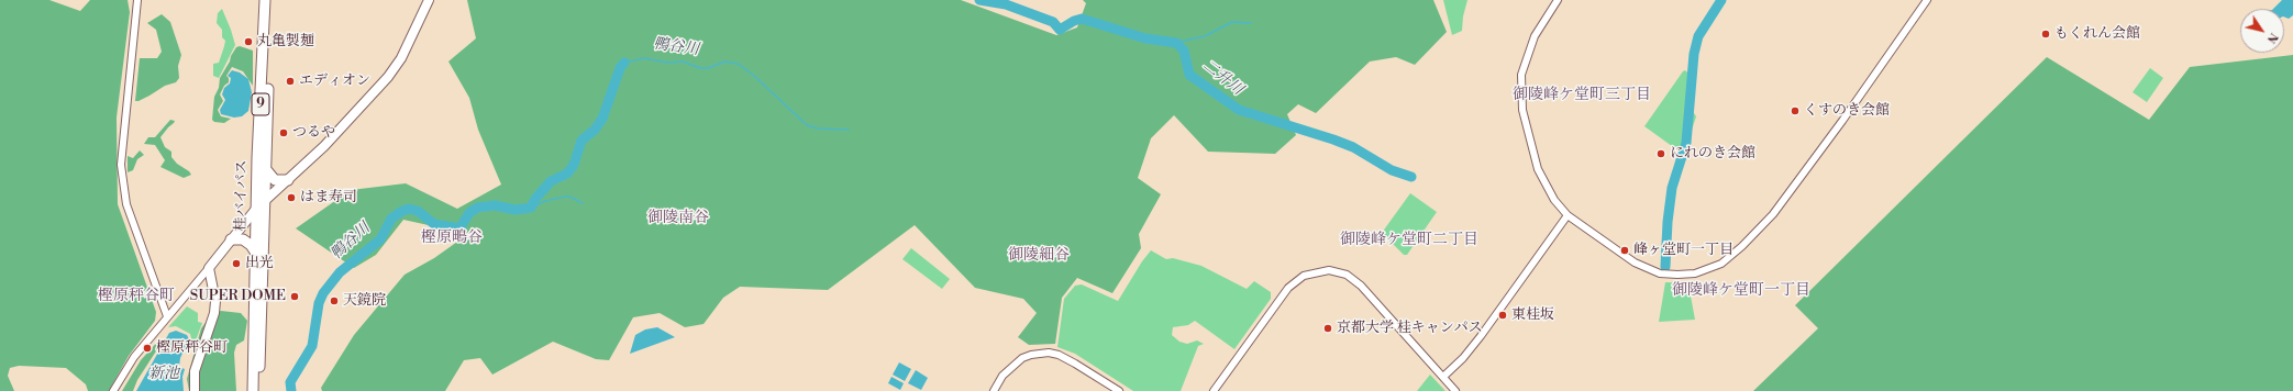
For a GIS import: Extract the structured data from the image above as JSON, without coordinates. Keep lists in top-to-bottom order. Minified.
{"streets":{"highway":["9","桂バイパス"]},"districts":["御陵峰ケ堂町三丁目","御陵南谷","樫原鴫谷","御陵峰ケ堂町二丁目","御陵細谷","御陵峰ケ堂町一丁目","樫原秤谷町"],"water":["鴨谷川","二升川","新池"],"places":["もくれん会館","丸亀製麺","エディオン","くすのき会館","つるや","にれのき会館","はま寿司","峰ヶ堂町一丁目","出光","SUPER DOME","天鏡院","東桂坂","京都大学 桂キャンパス","樫原秤谷町"],"north":"bottom right"}
